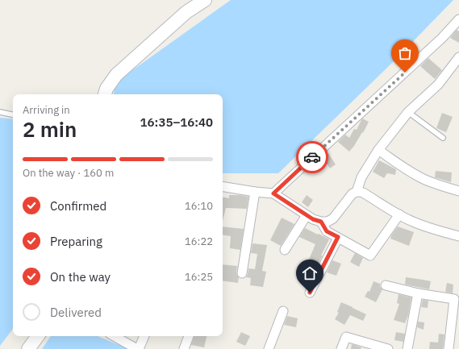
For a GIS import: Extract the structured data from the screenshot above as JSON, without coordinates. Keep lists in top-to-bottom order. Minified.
{"page":{"heading":["2 min","Arriving in","16:35–16:40"],"bar":"On the way · 160 m","list":[["Confirmed","16:10"],["Preparing","16:22"],["On the way","16:25"],"Delivered"]}}
